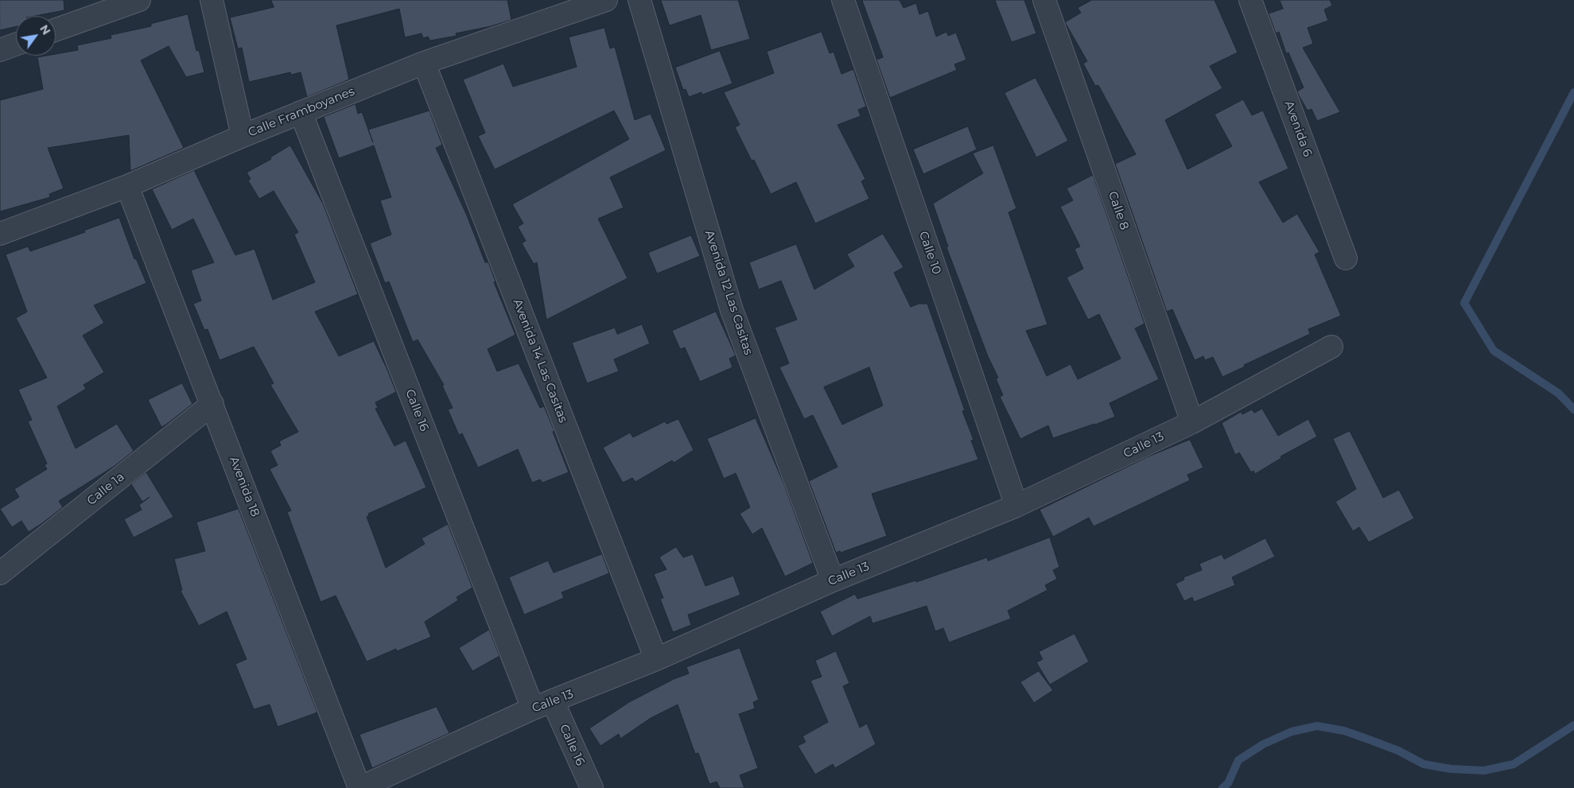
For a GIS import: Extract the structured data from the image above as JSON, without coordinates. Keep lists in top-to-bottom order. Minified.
{"streets":{"street":["Calle Framboyanes","Avenida 6","Calle 8","Calle 10","Avenida 12 Las Casitas","Avenida 14 Las Casitas","Calle 16","Calle 13","Avenida 18","Calle 1a"]},"crossings":[["Calle Framboyanes","Avenida 14 Las Casitas"],["Calle Framboyanes","Calle 16"],["Calle Framboyanes","Avenida 18"],["Calle 8","Calle 13"],["Calle 10","Calle 13"],["Avenida 12 Las Casitas","Calle 13"],["Avenida 14 Las Casitas","Calle 13"],["Calle 16","Calle 13"],["Calle 13","Avenida 18"],["Avenida 18","Calle 1a"]],"north":"top right"}
